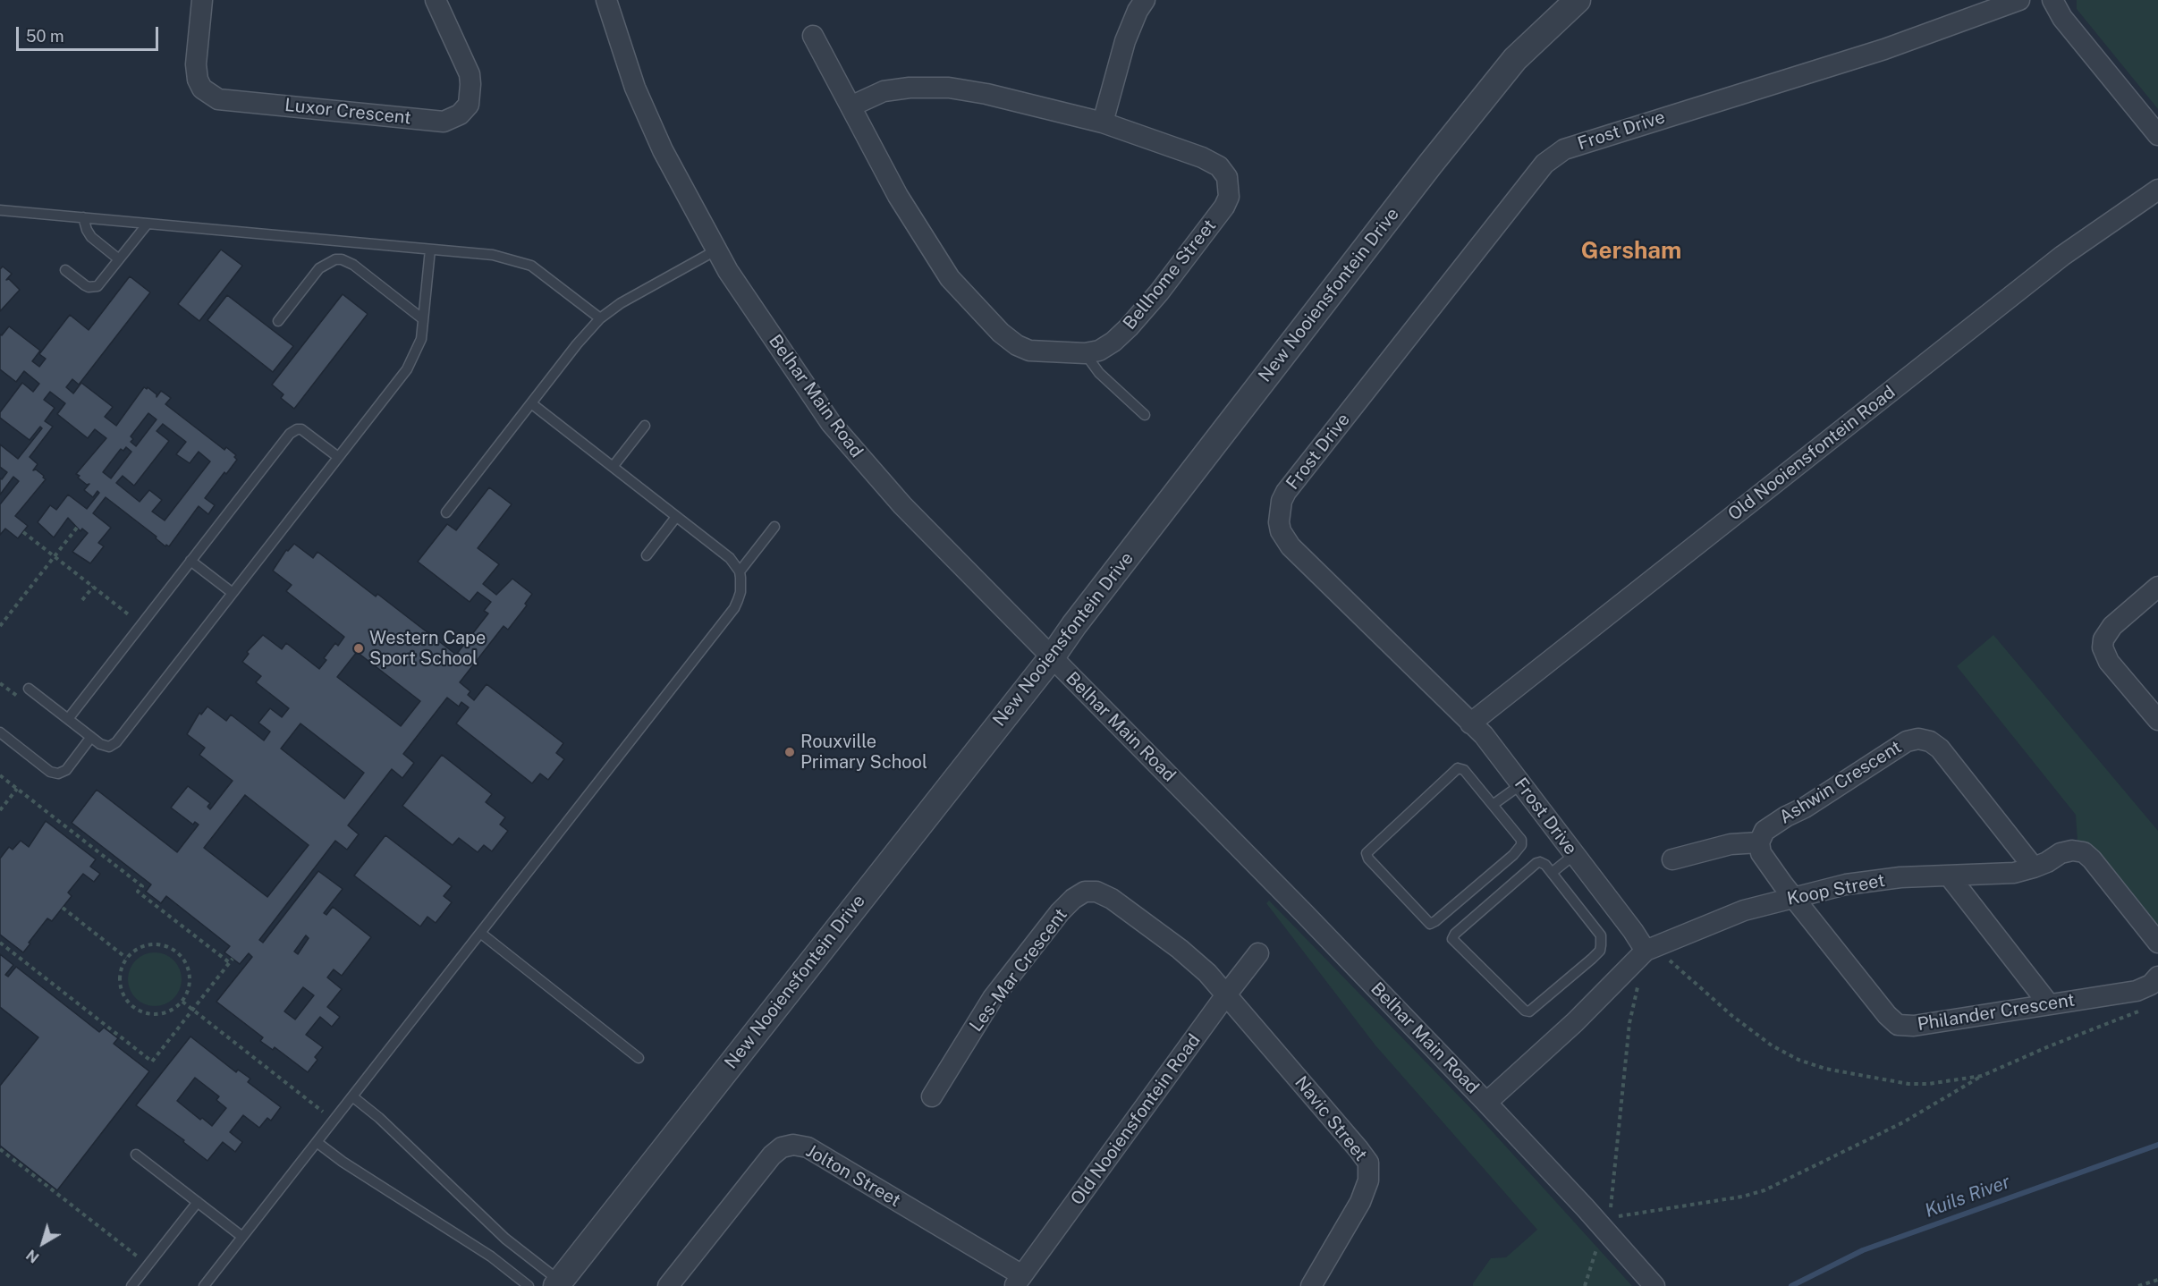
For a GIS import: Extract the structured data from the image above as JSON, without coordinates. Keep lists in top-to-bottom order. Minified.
{"streets":{"street":["Luxor Crescent","Frost Drive","Bellhome Street","New Nooiensfontein Drive","Belhar Main Road","Old Nooiensfontein Road","Ashwin Crescent","Koop Street","Les-Mar Crescent","Philander Crescent","Navic Street","Jolton Street"]},"crossings":[["Frost Drive","Old Nooiensfontein Road"],["Frost Drive","Koop Street"],["New Nooiensfontein Drive","Belhar Main Road"],["Old Nooiensfontein Road","Les-Mar Crescent"],["Old Nooiensfontein Road","Navic Street"],["Old Nooiensfontein Road","Jolton Street"],["Ashwin Crescent","Koop Street"],["Koop Street","Philander Crescent"],["Les-Mar Crescent","Navic Street"]],"districts":["Gersham"],"water":["Kuils River"],"places":["Western Cape Sport School","Rouxville Primary School"],"scale_bar":"50 m","north":"bottom left"}
